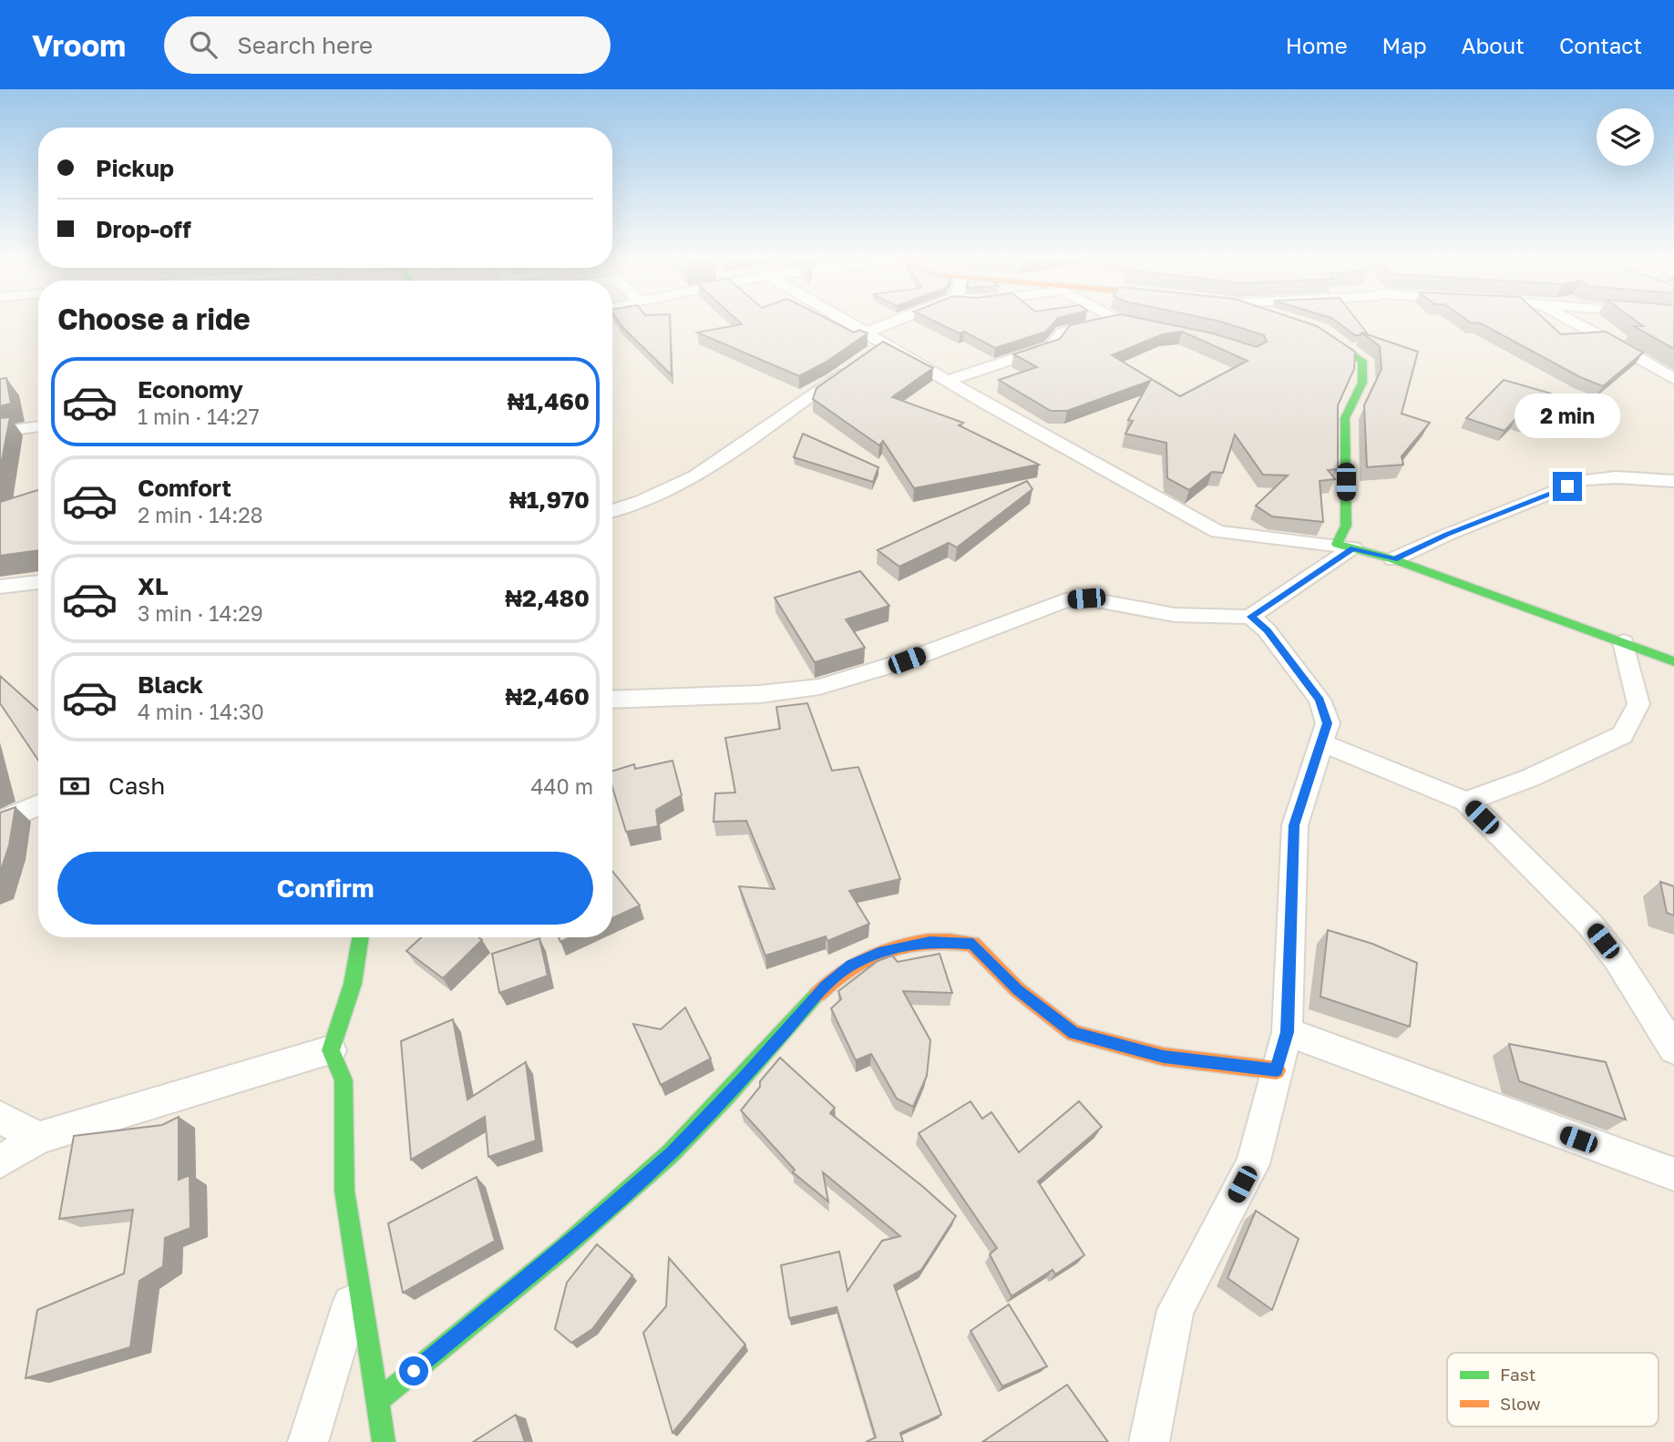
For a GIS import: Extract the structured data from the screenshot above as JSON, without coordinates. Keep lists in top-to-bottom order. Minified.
{"legend":["Fast","Slow"],"page":{"header":"Vroom","search":"Search here","nav":["Home","Map","About","Contact"],"banner":["Pickup","Drop-off"],"heading":"Choose a ride","list":[{"name":"Economy","note":"1 min · 14:27","value":"₦1,460"},{"name":"Comfort","note":"2 min · 14:28","value":"₦1,970"},{"name":"XL","note":"3 min · 14:29","value":"₦2,480"},{"name":"Black","note":"4 min · 14:30","value":"₦2,460"}],"bubble":"2 min","pay":["Cash","440 m"],"buttons":"Confirm"}}
